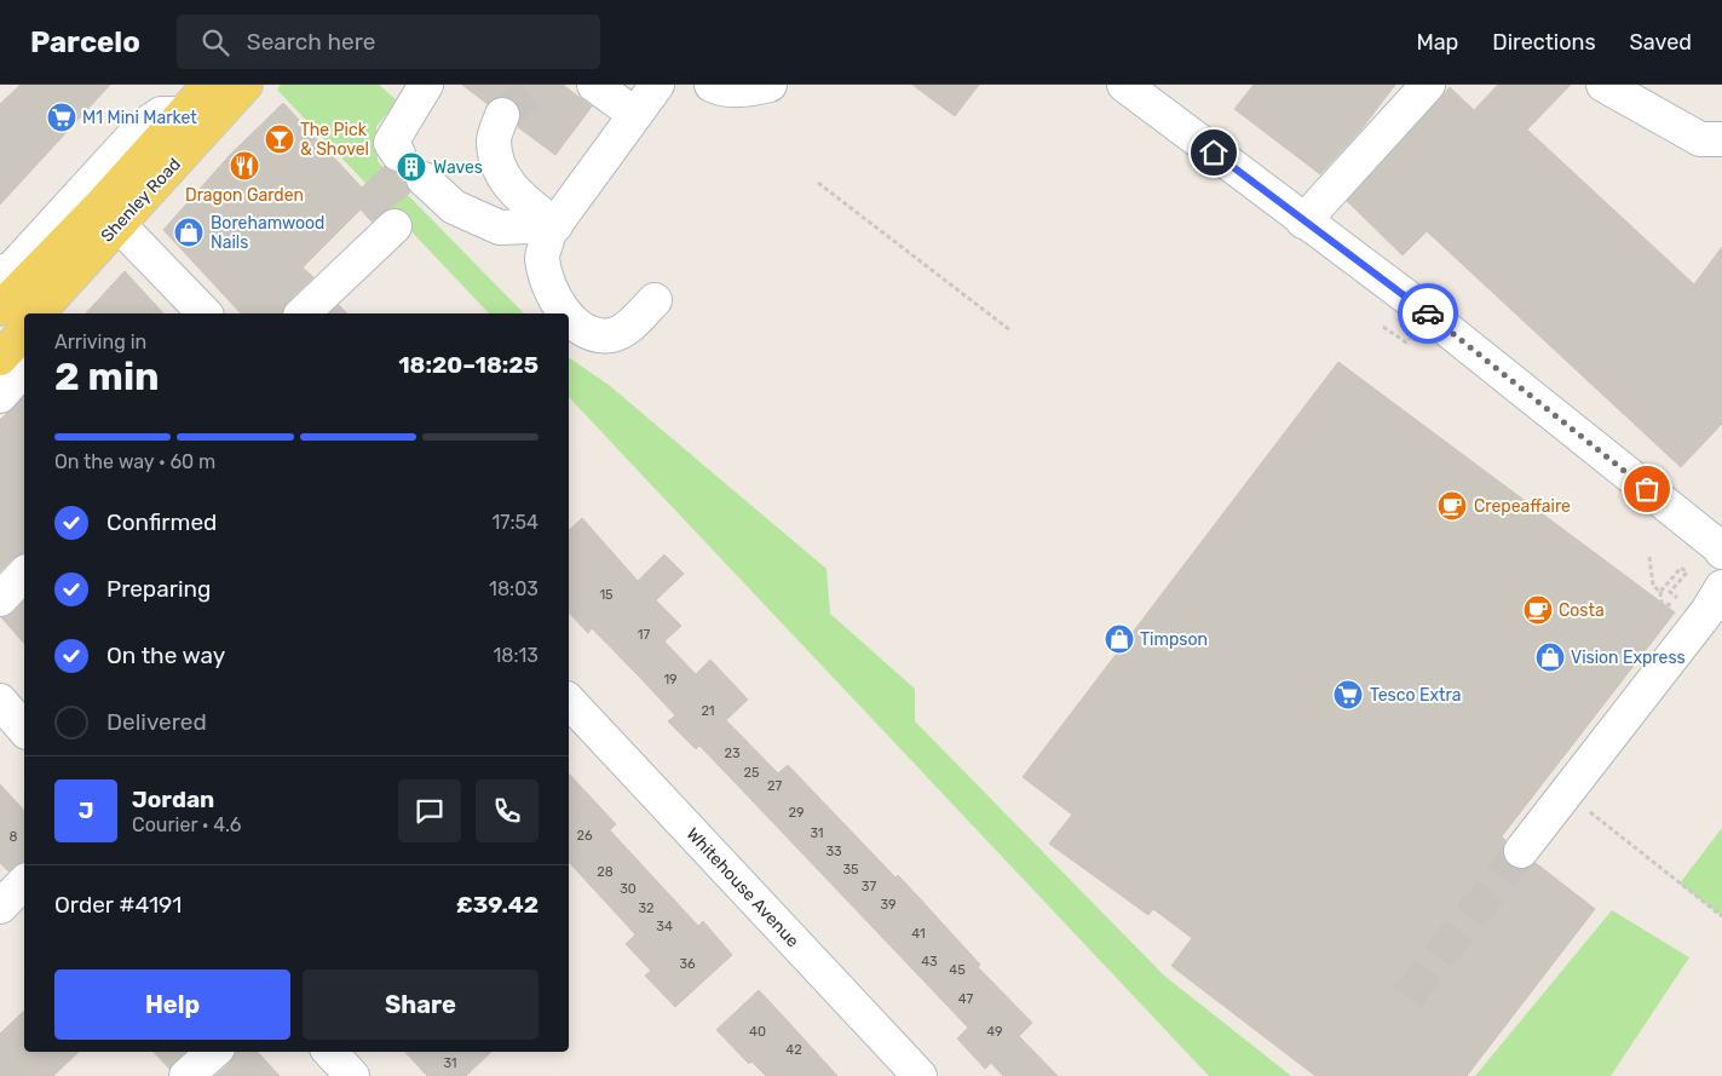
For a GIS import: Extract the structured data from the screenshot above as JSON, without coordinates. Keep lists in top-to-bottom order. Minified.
{"streets":{"main road":["Shenley Road"],"street":["Whitehouse Avenue"]},"places":{"supermarket":["M1 Mini Market","Tesco Extra"],"bar":["The Pick & Shovel"],"restaurant":["Dragon Garden"],"building":["Waves"],"shop":["Borehamwood Nails","Timpson","Vision Express"],"cafe":["Crepeaffaire","Costa"]},"house_numbers":["15","17","19","21","23","25","27","29","31","26","8","33","35","28","37","30","39","32","34","41","43","36","45","47","40","49","42","31"],"page":{"header":"Parcelo","search":"Search here","nav":["Map","Directions","Saved"],"heading":["2 min","Arriving in","18:20–18:25"],"panel":["Jordan","Courier · 4.6","Order #4191","£39.42"],"bar":"On the way · 60 m","list":[["Confirmed","17:54"],["Preparing","18:03"],["On the way","18:13"],"Delivered"],"round":"J","buttons":["Help","Share"]}}
